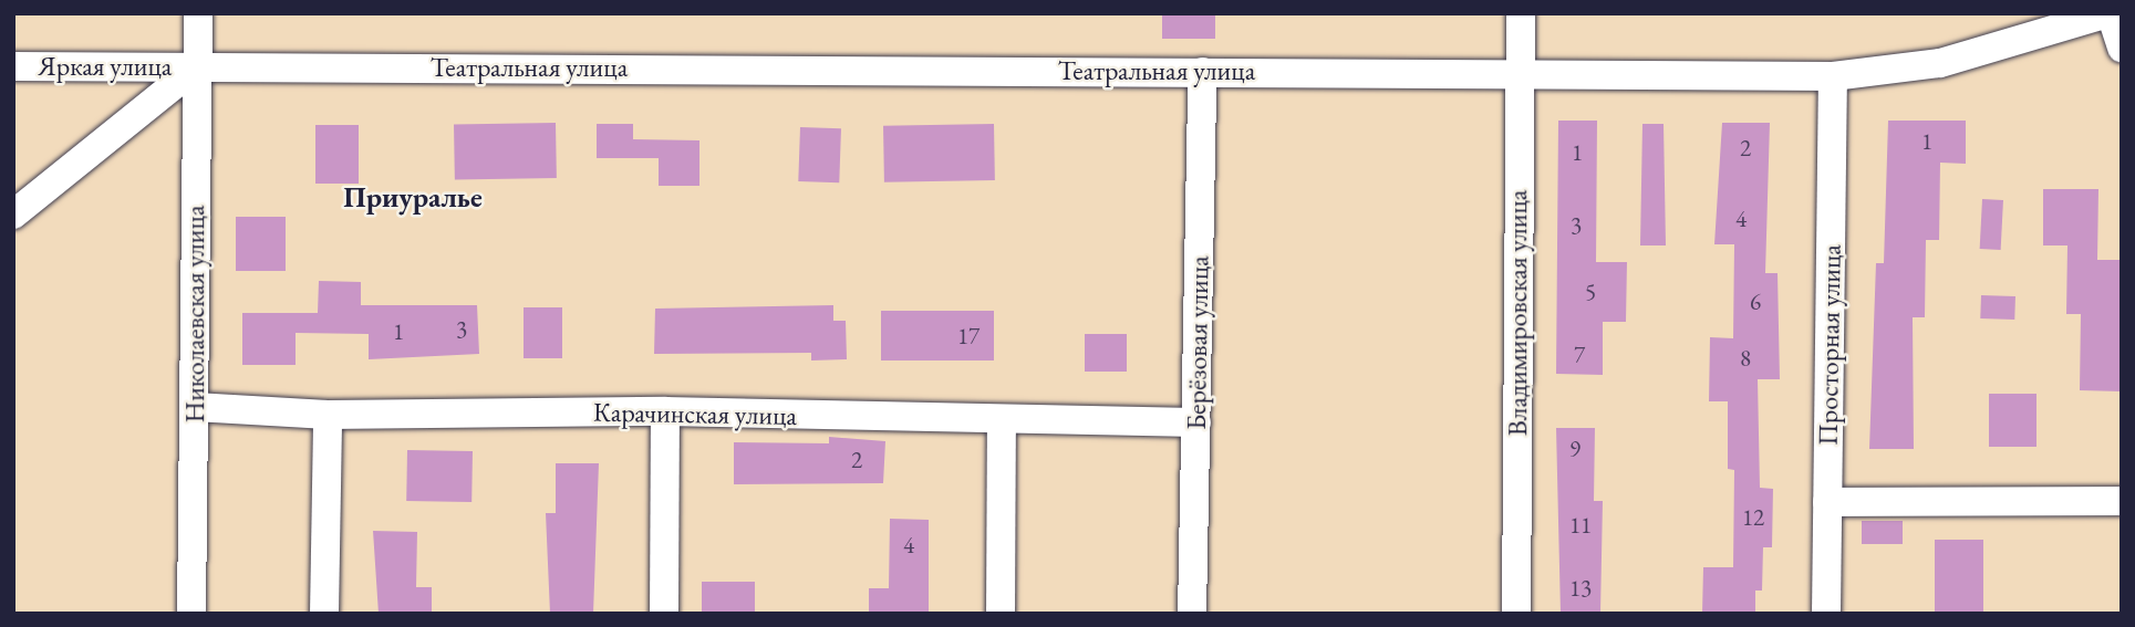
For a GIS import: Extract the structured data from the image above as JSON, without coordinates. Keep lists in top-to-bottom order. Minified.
{"streets":{"street":["Яркая улица","Театральная улица","Владимировская улица","Николаевская улица","Берёзовая улица","Просторная улица","Карачинская улица"]},"crossings":[["Яркая улица","Театральная улица"],["Яркая улица","Николаевская улица"],["Театральная улица","Владимировская улица"],["Театральная улица","Николаевская улица"],["Театральная улица","Берёзовая улица"],["Театральная улица","Просторная улица"],["Николаевская улица","Карачинская улица"],["Берёзовая улица","Карачинская улица"]],"districts":["Приуралье"],"house_numbers":["1","2","1","4","3","5","6","3","1","17","7","8","9","2","12","11","4","13"]}
